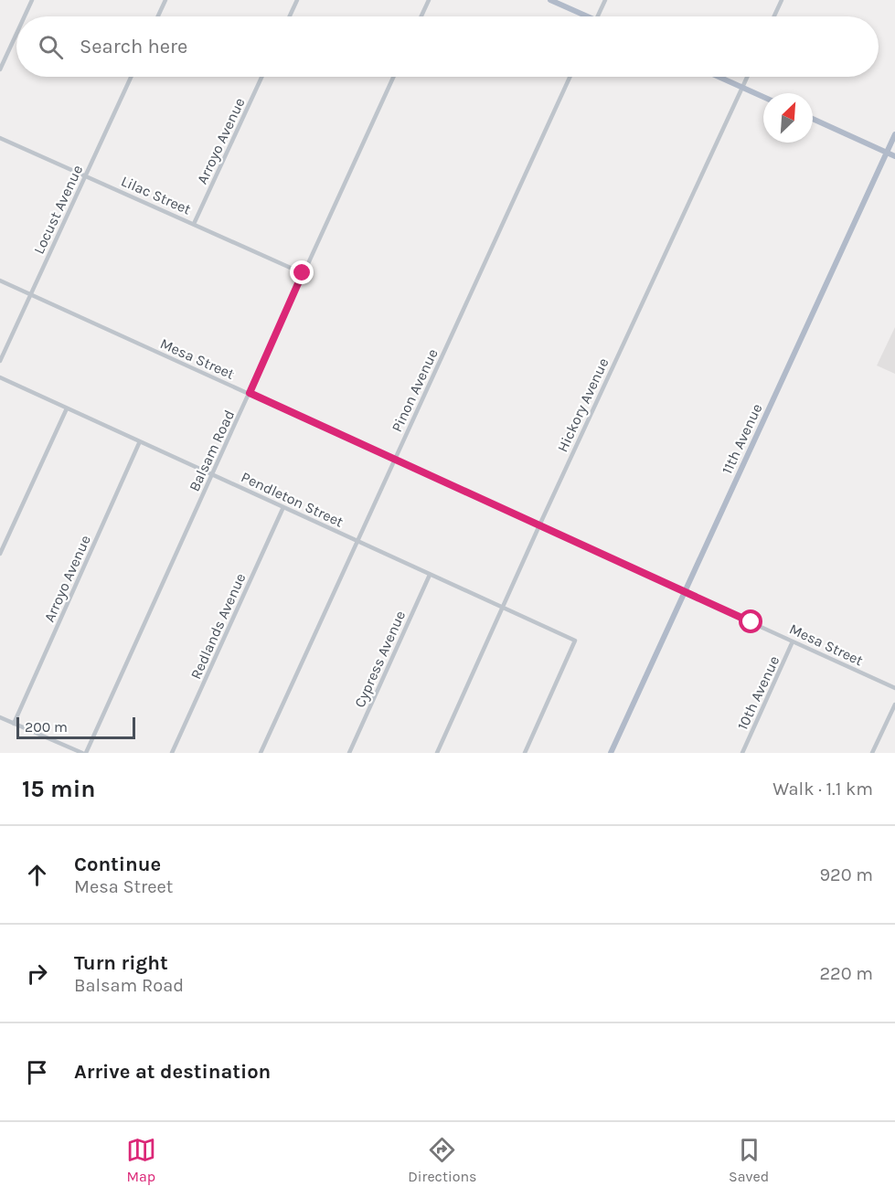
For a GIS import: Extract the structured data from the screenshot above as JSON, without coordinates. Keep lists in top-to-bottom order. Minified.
{"streets":{"main road":["11th Avenue"],"street":["Arroyo Avenue","Lilac Street","Locust Avenue","Mesa Street","Pinon Avenue","Hickory Avenue","Balsam Road","Pendleton Street","Redlands Avenue","Cypress Avenue","10th Avenue"]},"crossings":[["Arroyo Avenue","Lilac Street"],["Arroyo Avenue","Pendleton Street"],["Lilac Street","Locust Avenue"],["Lilac Street","Balsam Road"],["Locust Avenue","Mesa Street"],["Mesa Street","Pinon Avenue"],["Mesa Street","Hickory Avenue"],["Mesa Street","11th Avenue"],["Mesa Street","Balsam Road"],["Mesa Street","10th Avenue"],["Pinon Avenue","Pendleton Street"],["Hickory Avenue","Pendleton Street"],["Balsam Road","Pendleton Street"],["Pendleton Street","Redlands Avenue"],["Pendleton Street","Cypress Avenue"]],"scale_bar":"200 m","north":"top right","page":{"search":"Search here","scale":"200 m","heading":["15 min","Walk · 1.1 km"],"list":[["Continue","Mesa Street","920 m"],["Turn right","Balsam Road","220 m"],"Arrive at destination"],"nav":["Map","Directions","Saved"]}}
